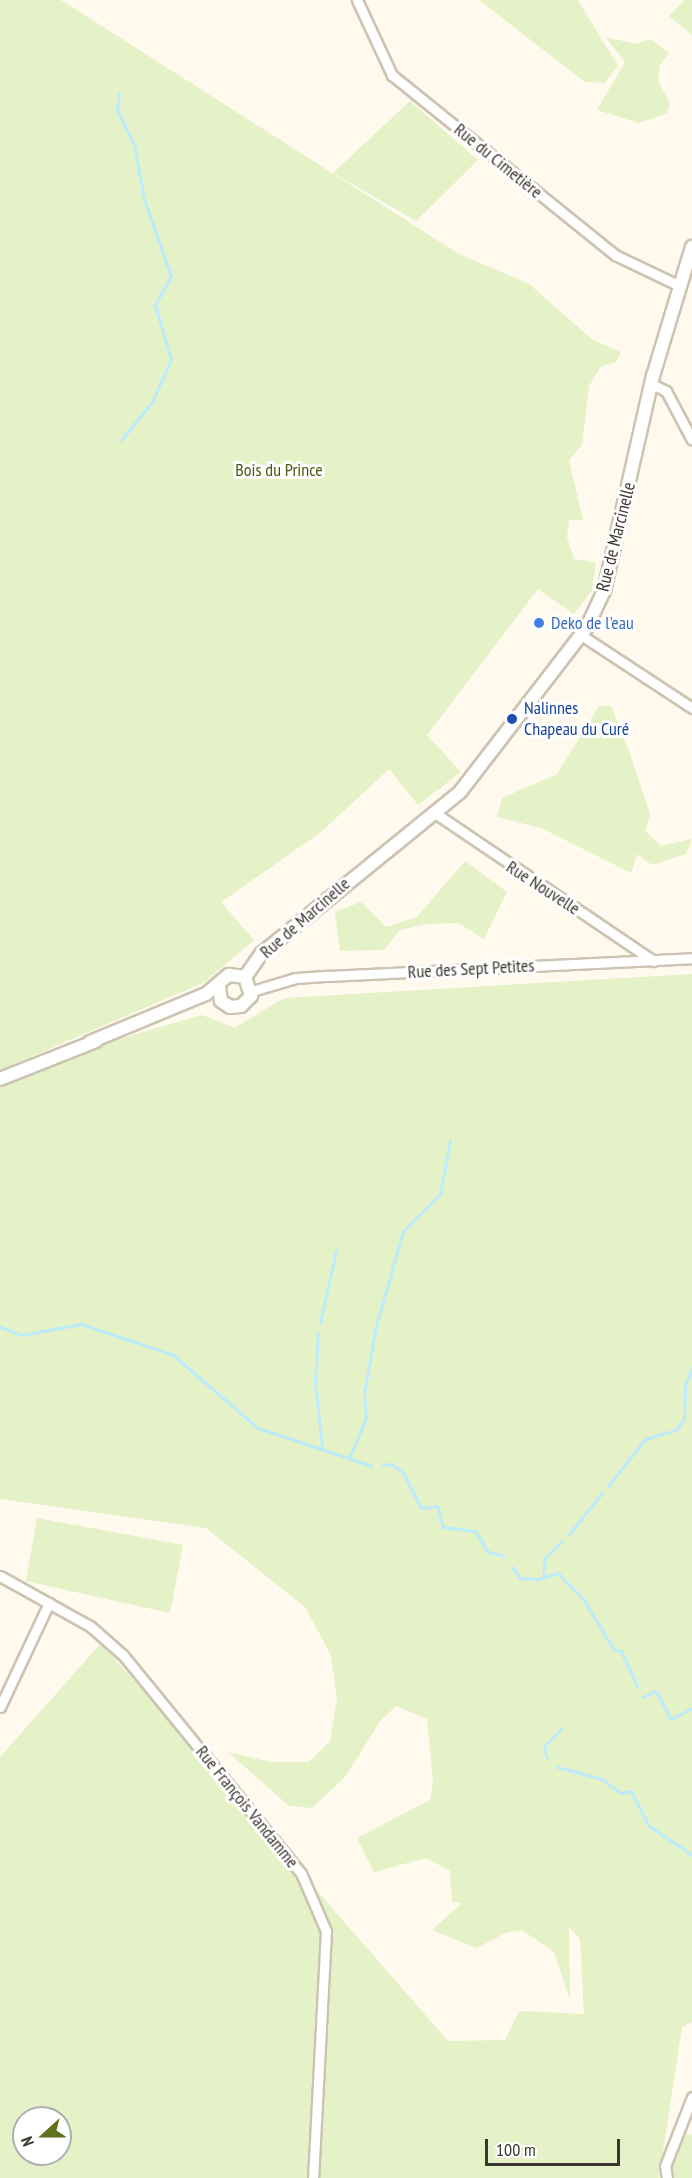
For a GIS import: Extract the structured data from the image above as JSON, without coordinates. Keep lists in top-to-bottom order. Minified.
{"streets":{"street":["Rue du Cimetière","Rue de Marcinelle","Rue Nouvelle","Rue des Sept Petites","Rue François Vandamme"]},"crossings":[["Rue du Cimetière","Rue de Marcinelle"],["Rue de Marcinelle","Rue Nouvelle"],["Rue de Marcinelle","Rue des Sept Petites"],["Rue Nouvelle","Rue des Sept Petites"]],"parks":["Bois du Prince"],"places":["Deko de l'eau","Nalinnes Chapeau du Curé"],"scale_bar":"100 m","north":"left"}
